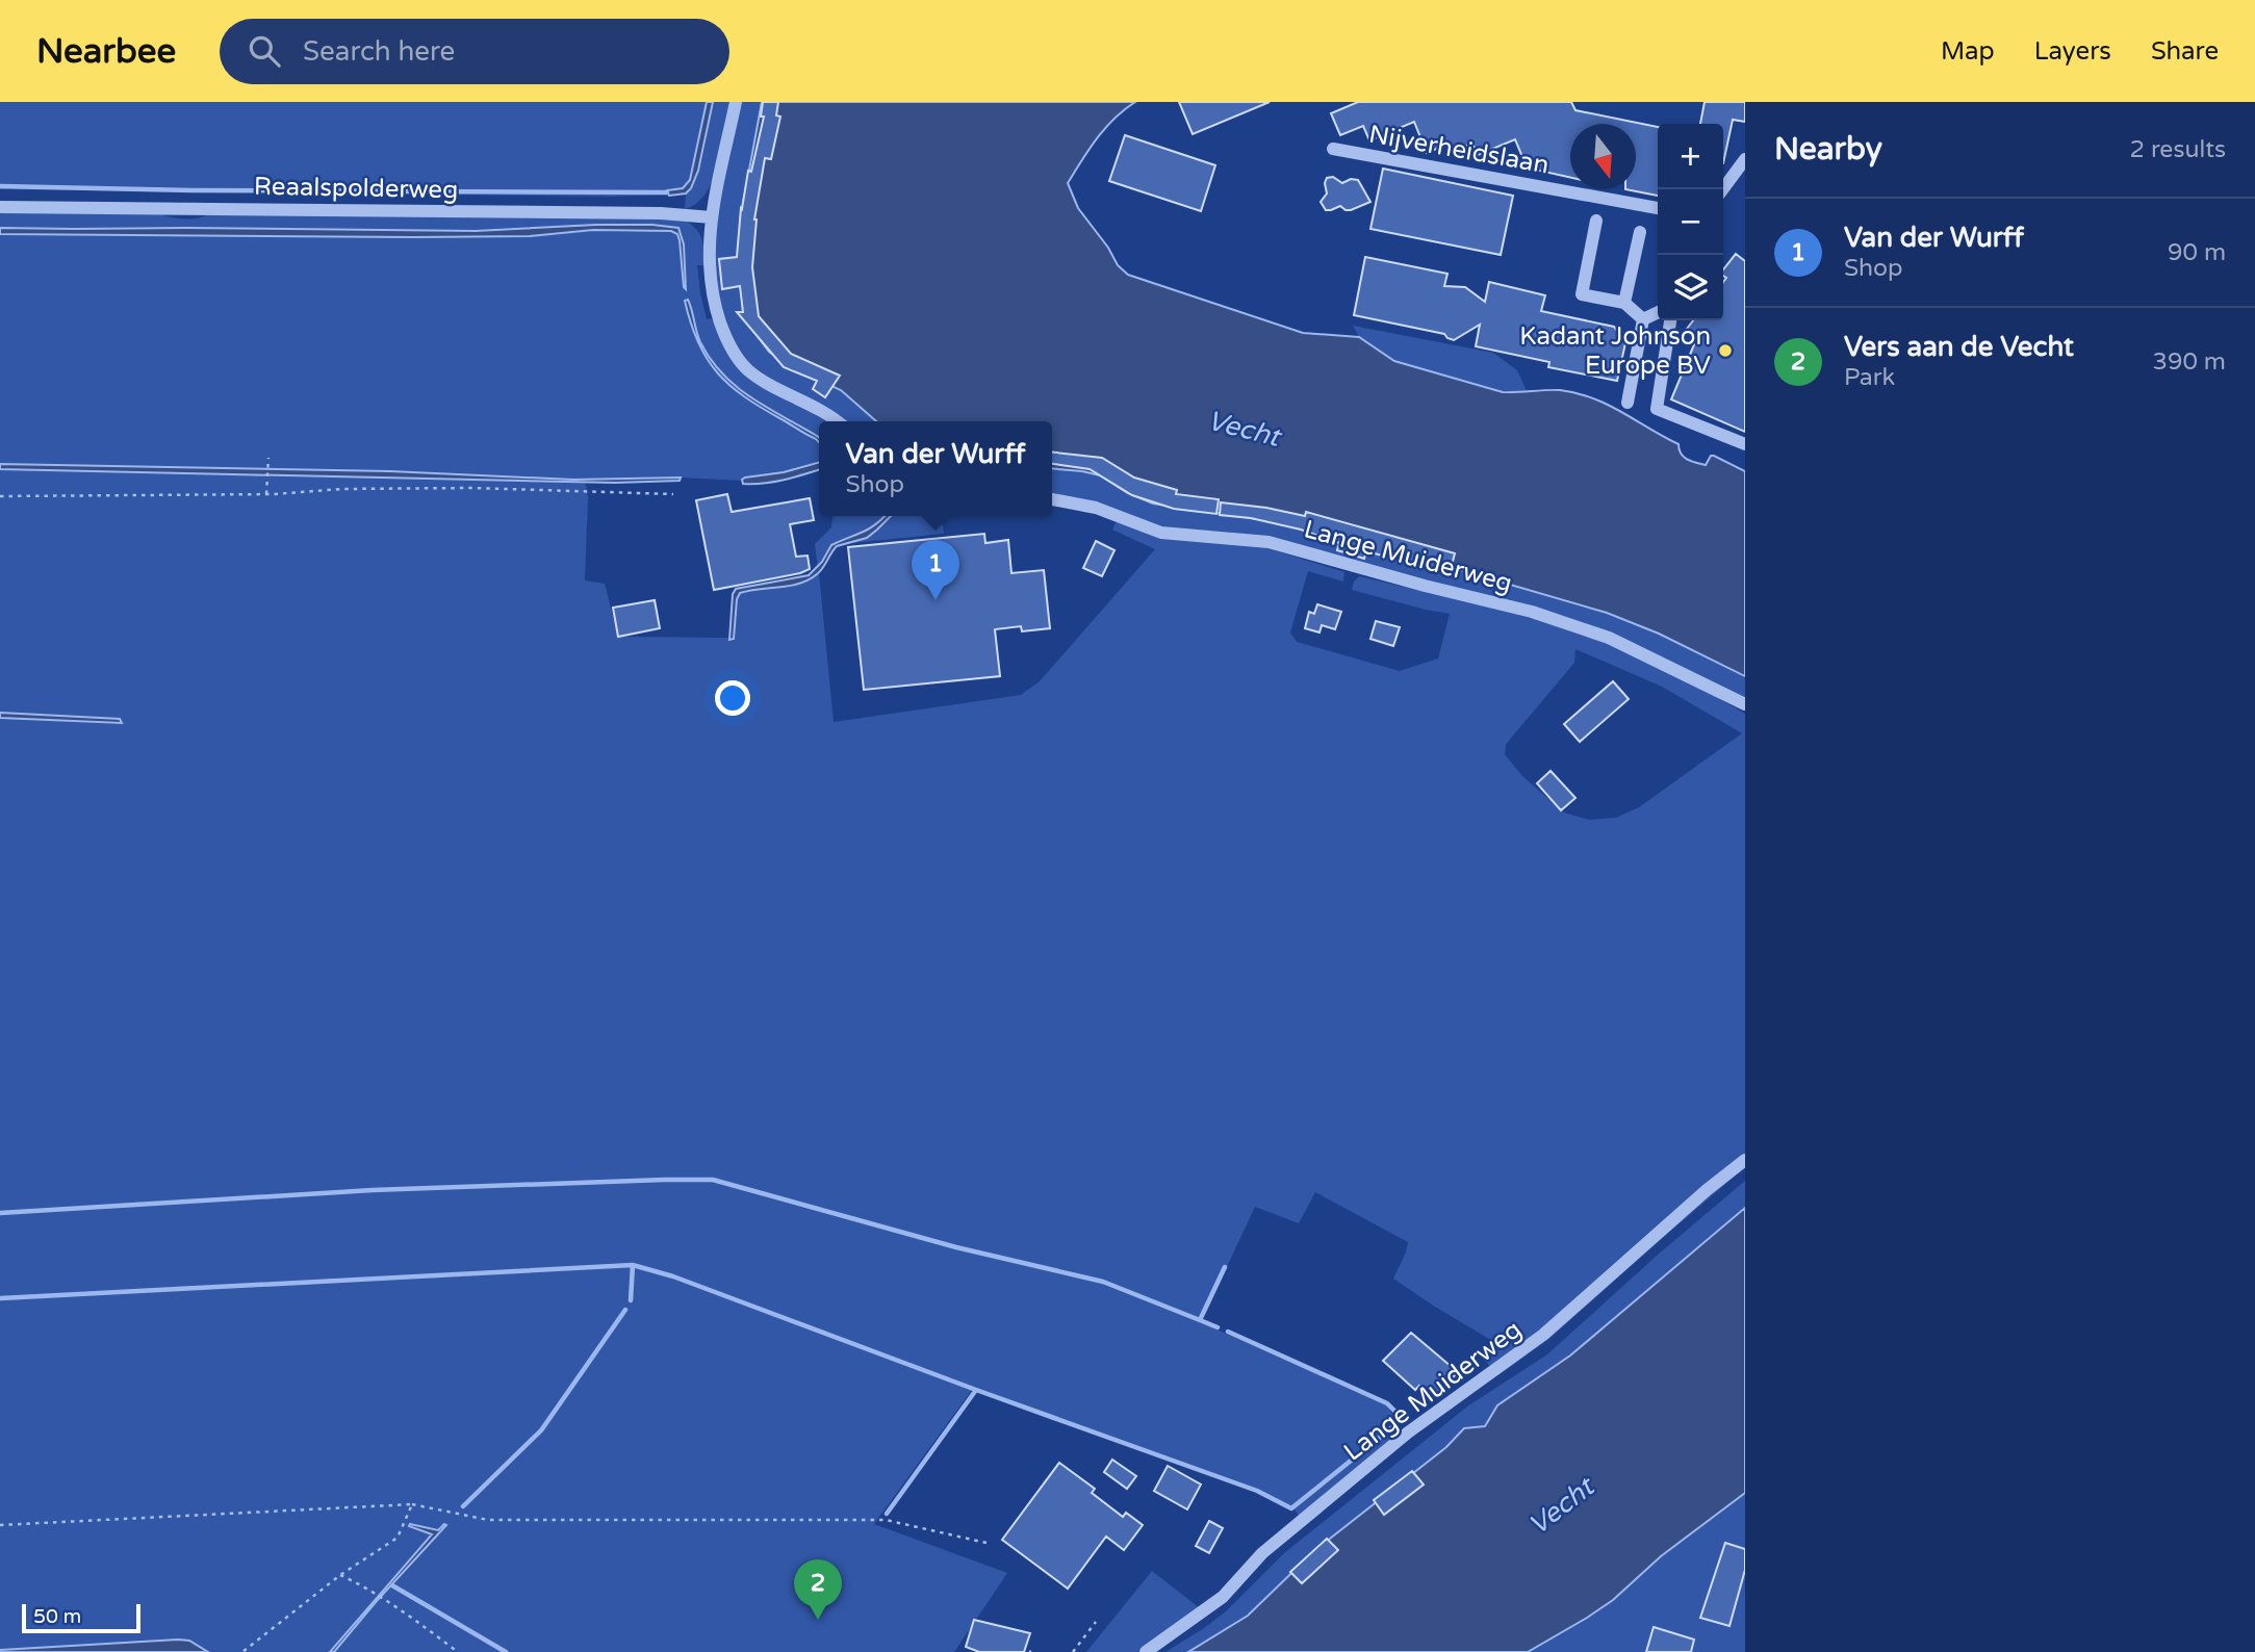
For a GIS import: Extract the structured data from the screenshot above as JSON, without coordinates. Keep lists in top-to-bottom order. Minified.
{"streets":{"street":["Nijverheidslaan","Reaalspolderweg","Lange Muiderweg"]},"water":["Vecht"],"places":["Kadant Johnson Europe BV"],"scale_bar":"50 m","north":"bottom","page":{"header":"Nearbee","search":"Search here","nav":["Map","Layers","Share"],"heading":["Nearby","2 results"],"map_buttons":["+","−"],"list":[{"mark":"1","name":"Van der Wurff","note":"Shop","value":"90 m"},{"mark":"2","name":"Vers aan de Vecht","note":"Park","value":"390 m"}],"popup":["Van der Wurff","Shop"],"pins":["1","2"],"scale":"50 m"}}
